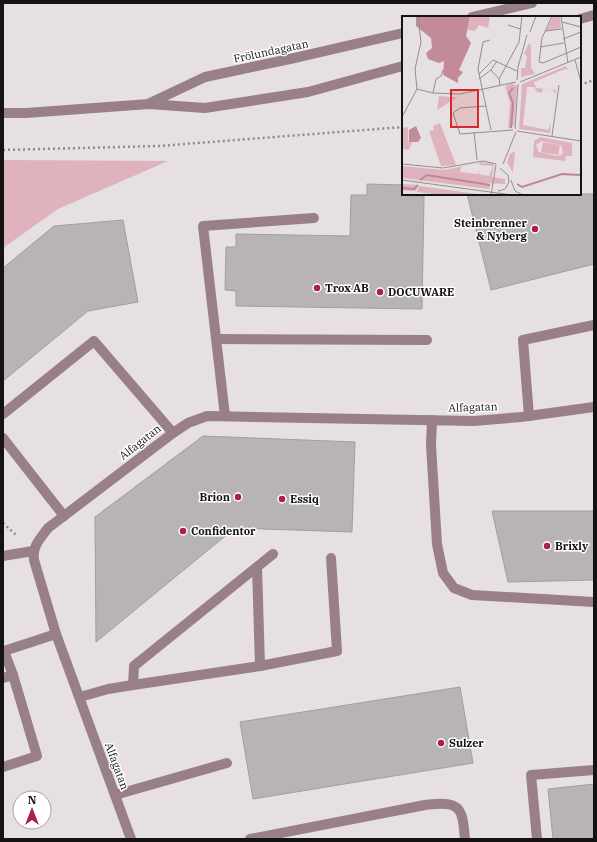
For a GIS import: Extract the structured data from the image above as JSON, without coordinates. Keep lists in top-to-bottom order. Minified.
{"streets":{"street":["Frölundagatan","Alfagatan"]},"places":["Steinbrenner & Nyberg","Trox AB","DOCUWARE","Brion","Essiq","Confidentor","Brixly","Sulzer"],"north":"top"}
